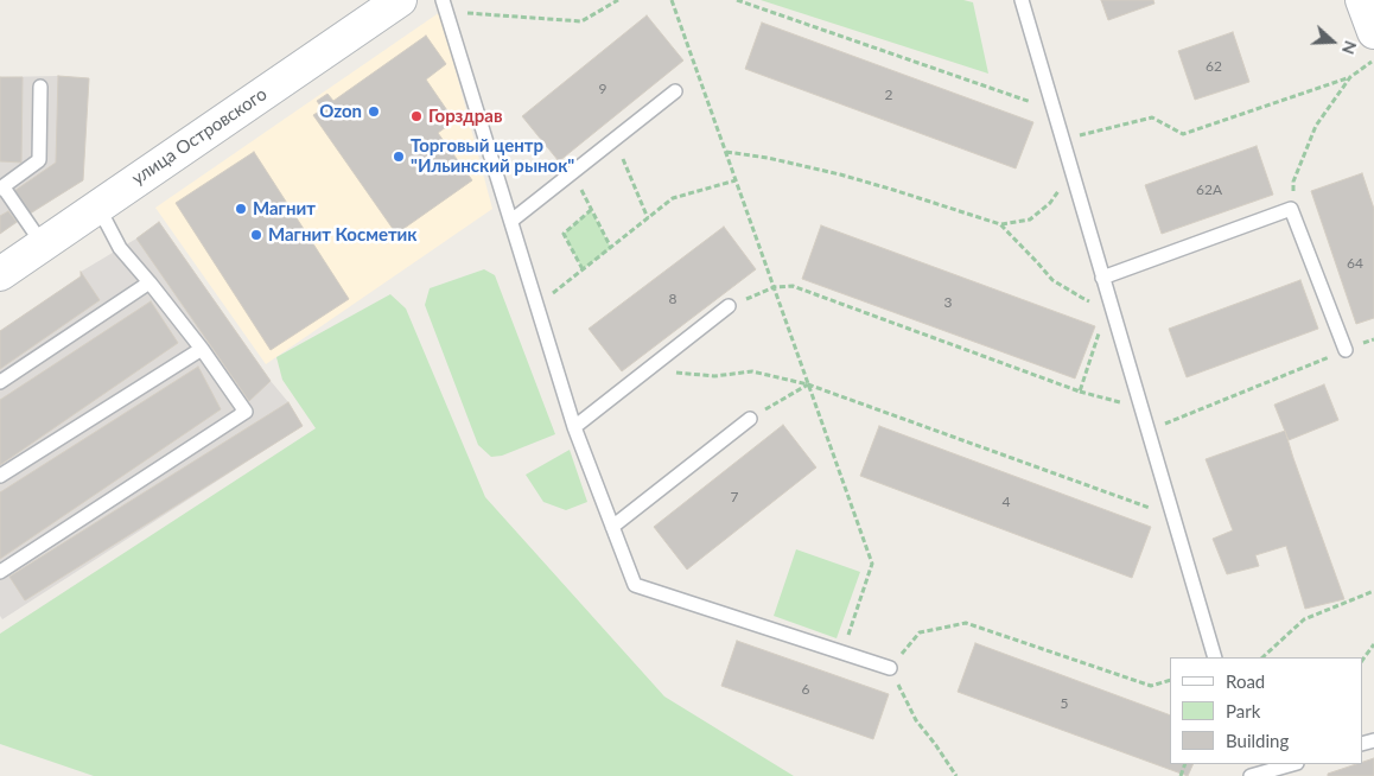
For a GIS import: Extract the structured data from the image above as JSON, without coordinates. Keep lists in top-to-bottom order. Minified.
{"streets":{"main road":["улица Островского"]},"places":["Ozon","Горздрав","Торговый центр \"Ильинский рынок\"","Магнит","Магнит Косметик"],"house_numbers":["62","9","2","62А","64","8","3","7","4","6","5"],"legend":["Road","Park","Building"],"north":"right"}
